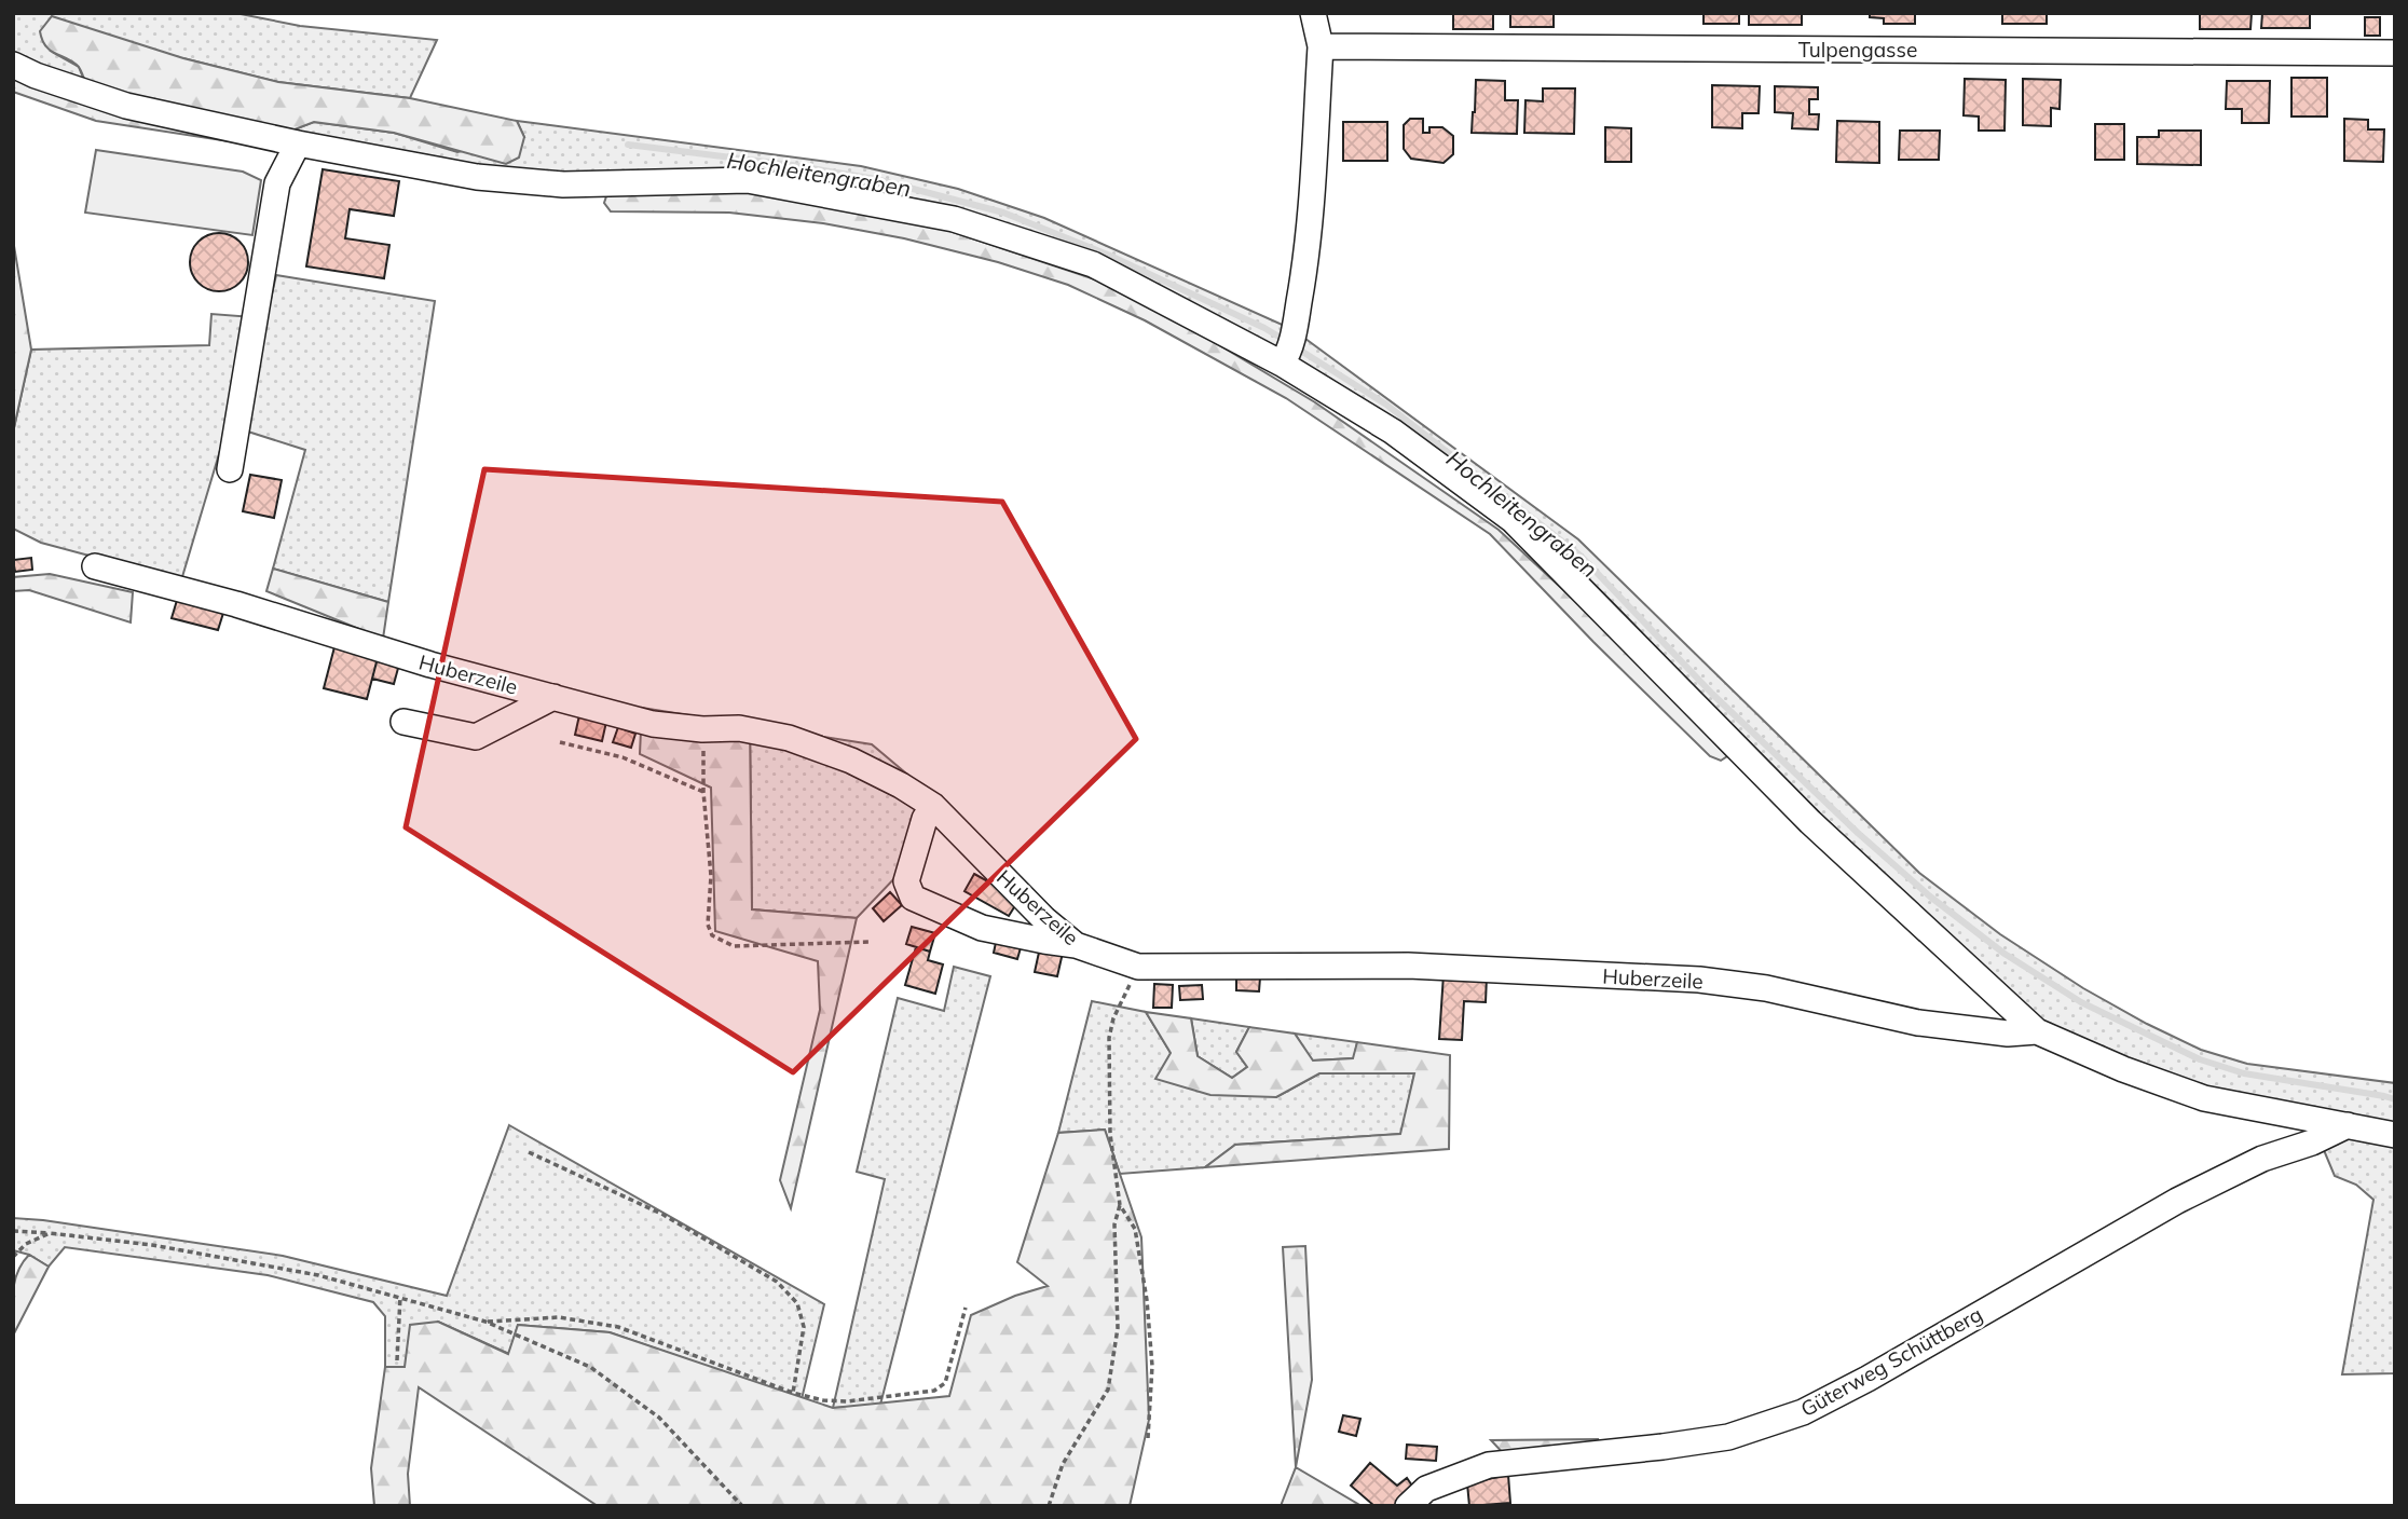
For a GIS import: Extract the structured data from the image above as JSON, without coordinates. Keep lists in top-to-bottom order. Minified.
{"streets":{"street":["Tulpengasse","Huberzeile","Güterweg Schüttberg"]},"water":["Hochleitengraben"]}
